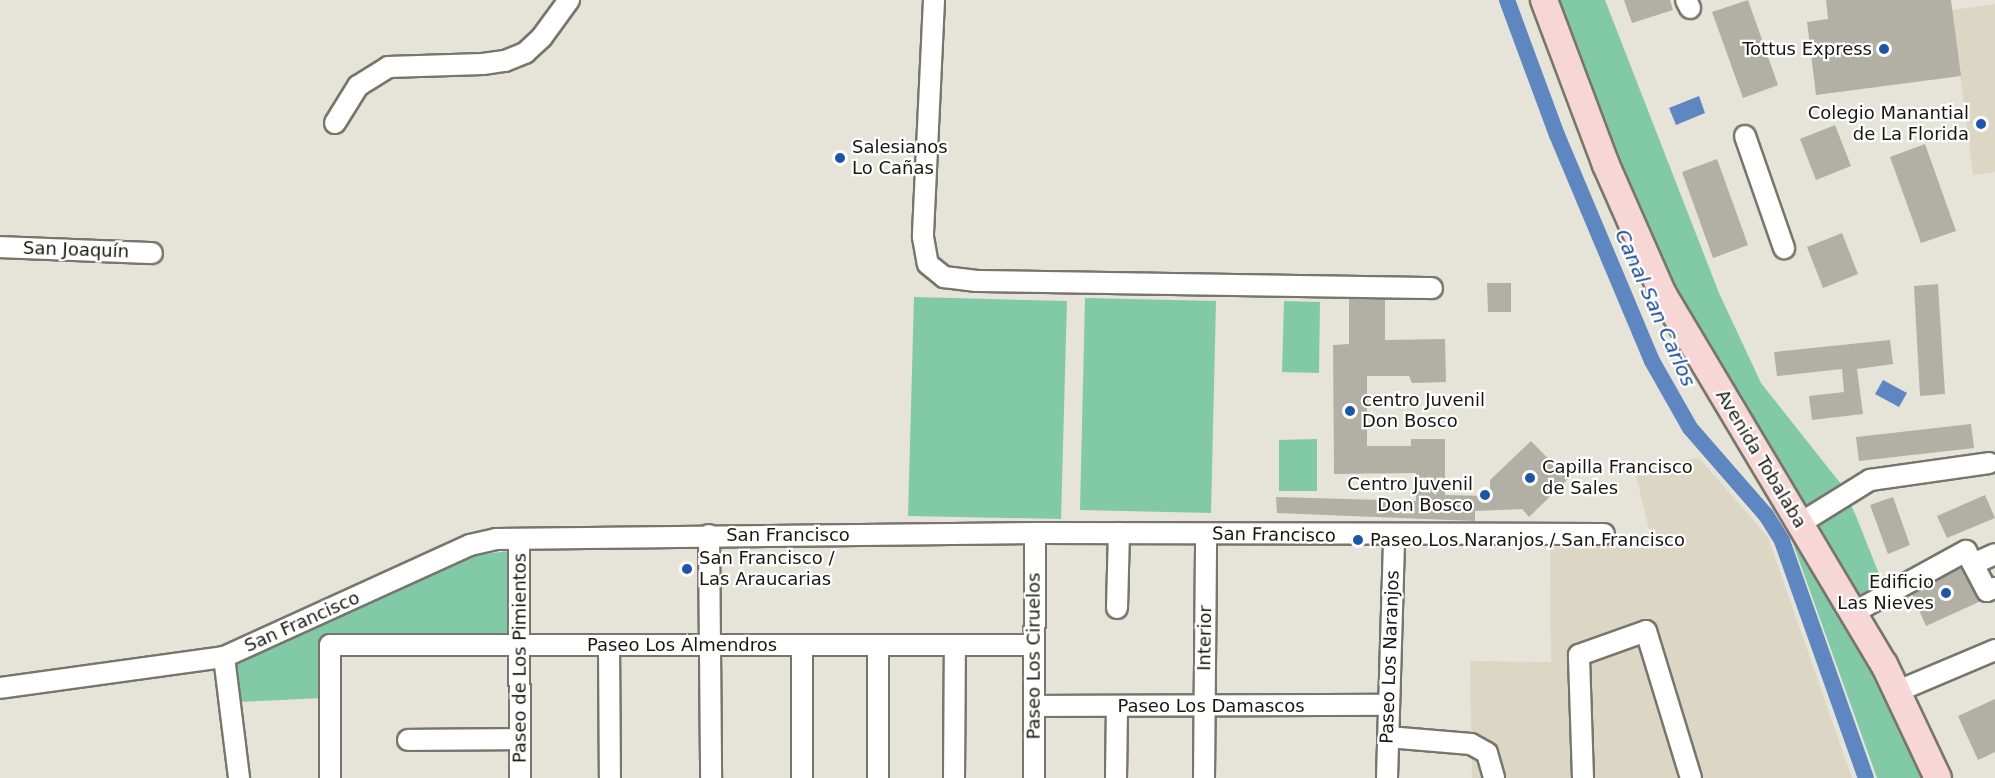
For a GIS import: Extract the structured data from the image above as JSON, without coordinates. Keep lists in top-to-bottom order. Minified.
{"streets":{"main road":["Avenida Tobalaba"],"street":["San Joaquín","San Francisco","Interior","Paseo Los Almendros","Paseo Los Ciruelos","Paseo Los Naranjos","Paseo de Los Pimientos","Paseo Los Damascos"]},"crossings":[["San Francisco","Interior"],["San Francisco","Paseo Los Ciruelos"],["San Francisco","Paseo Los Naranjos"],["San Francisco","Paseo de Los Pimientos"],["Interior","Paseo Los Damascos"],["Paseo Los Almendros","Paseo Los Ciruelos"],["Paseo Los Almendros","Paseo de Los Pimientos"],["Paseo Los Ciruelos","Paseo Los Damascos"],["Paseo Los Naranjos","Paseo Los Damascos"]],"water":["Canal San Carlos"],"places":["Tottus Express","Colegio Manantial de La Florida","Salesianos Lo Cañas","centro Juvenil Don Bosco","Capilla Francisco de Sales","Centro Juvenil Don Bosco","Paseo Los Naranjos / San Francisco","San Francisco / Las Araucarias","Edificio Las Nieves"]}
